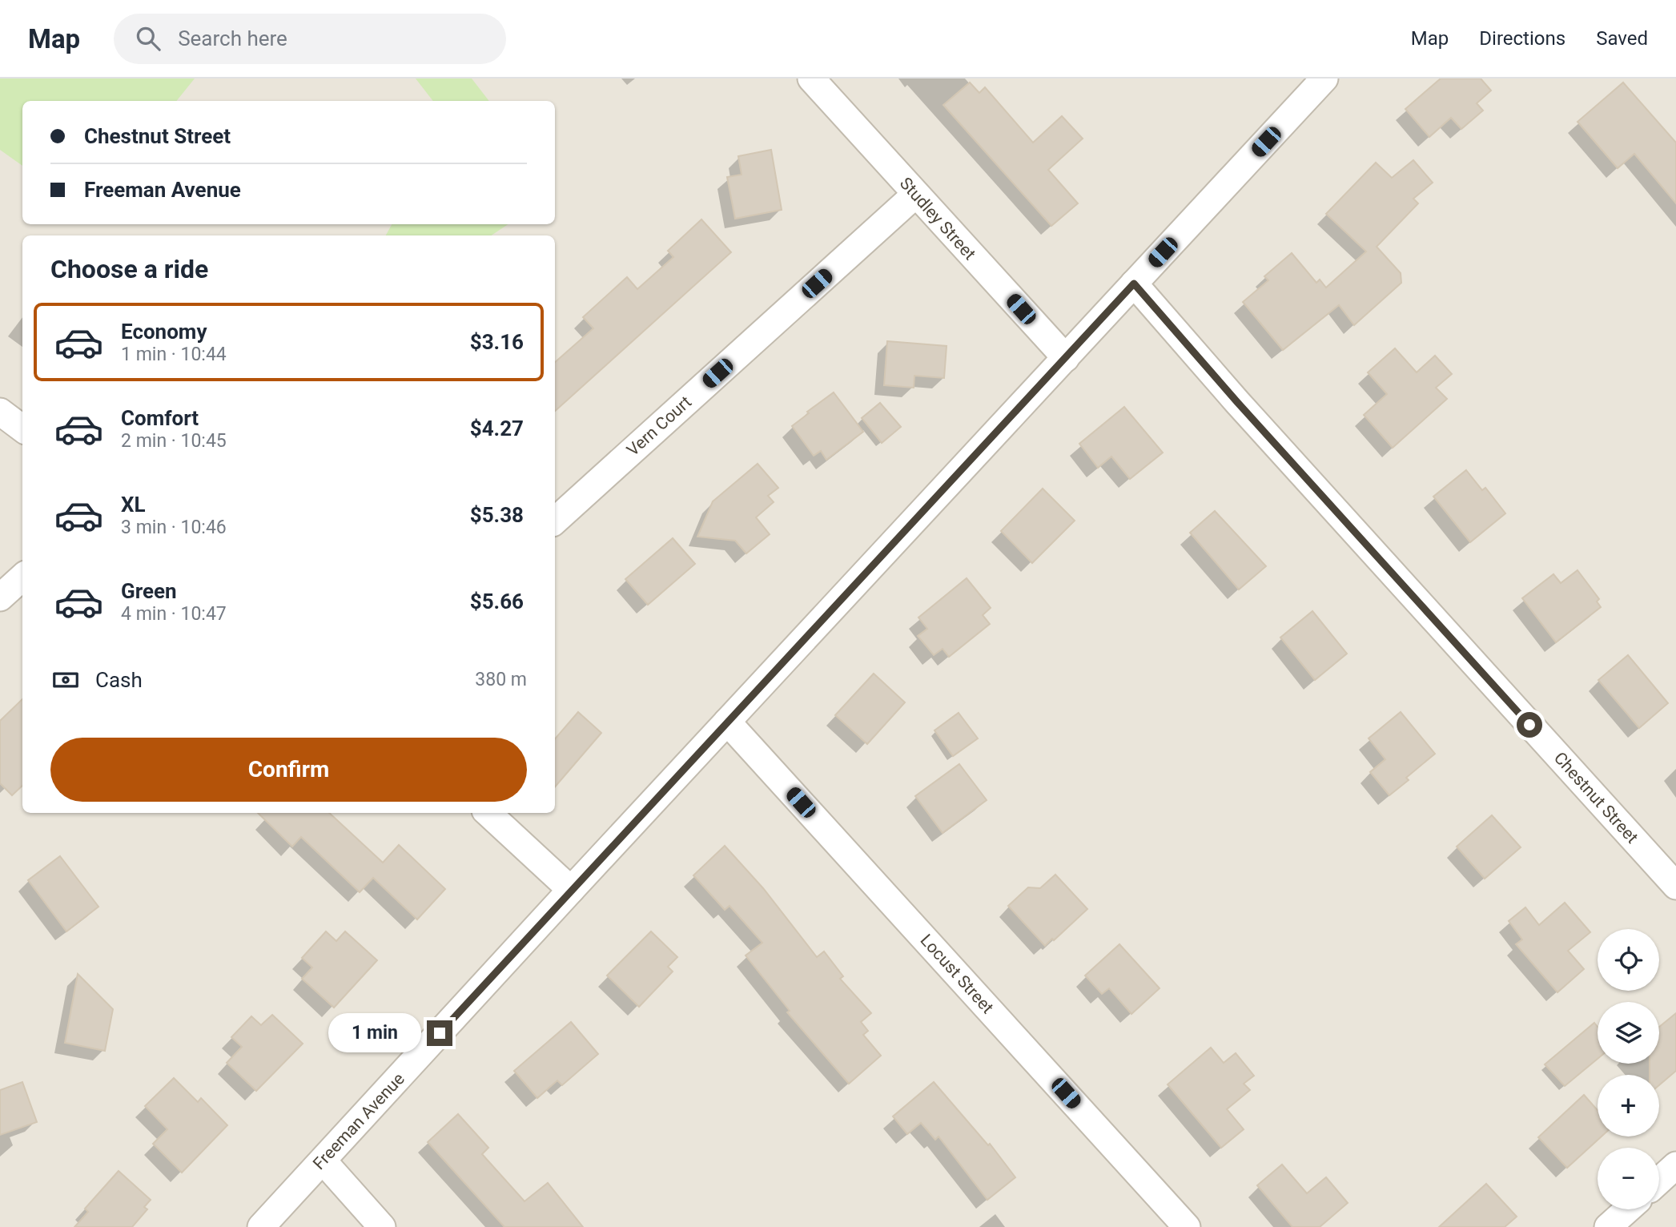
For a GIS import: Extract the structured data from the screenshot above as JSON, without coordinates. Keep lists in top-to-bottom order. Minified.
{"streets":{"street":["Studley Street","Vern Court","Chestnut Street","Locust Street","Freeman Avenue"]},"crossings":[["Studley Street","Vern Court"],["Studley Street","Freeman Avenue"],["Chestnut Street","Freeman Avenue"],["Locust Street","Freeman Avenue"]],"page":{"header":"Map","search":"Search here","nav":["Map","Directions","Saved"],"banner":["Chestnut Street","Freeman Avenue"],"heading":"Choose a ride","list":[{"name":"Economy","note":"1 min · 10:44","value":"$3.16"},{"name":"Comfort","note":"2 min · 10:45","value":"$4.27"},{"name":"XL","note":"3 min · 10:46","value":"$5.38"},{"name":"Green","note":"4 min · 10:47","value":"$5.66"}],"pay":["Cash","380 m"],"buttons":"Confirm","map_buttons":["+","−"],"bubble":"1 min"}}
